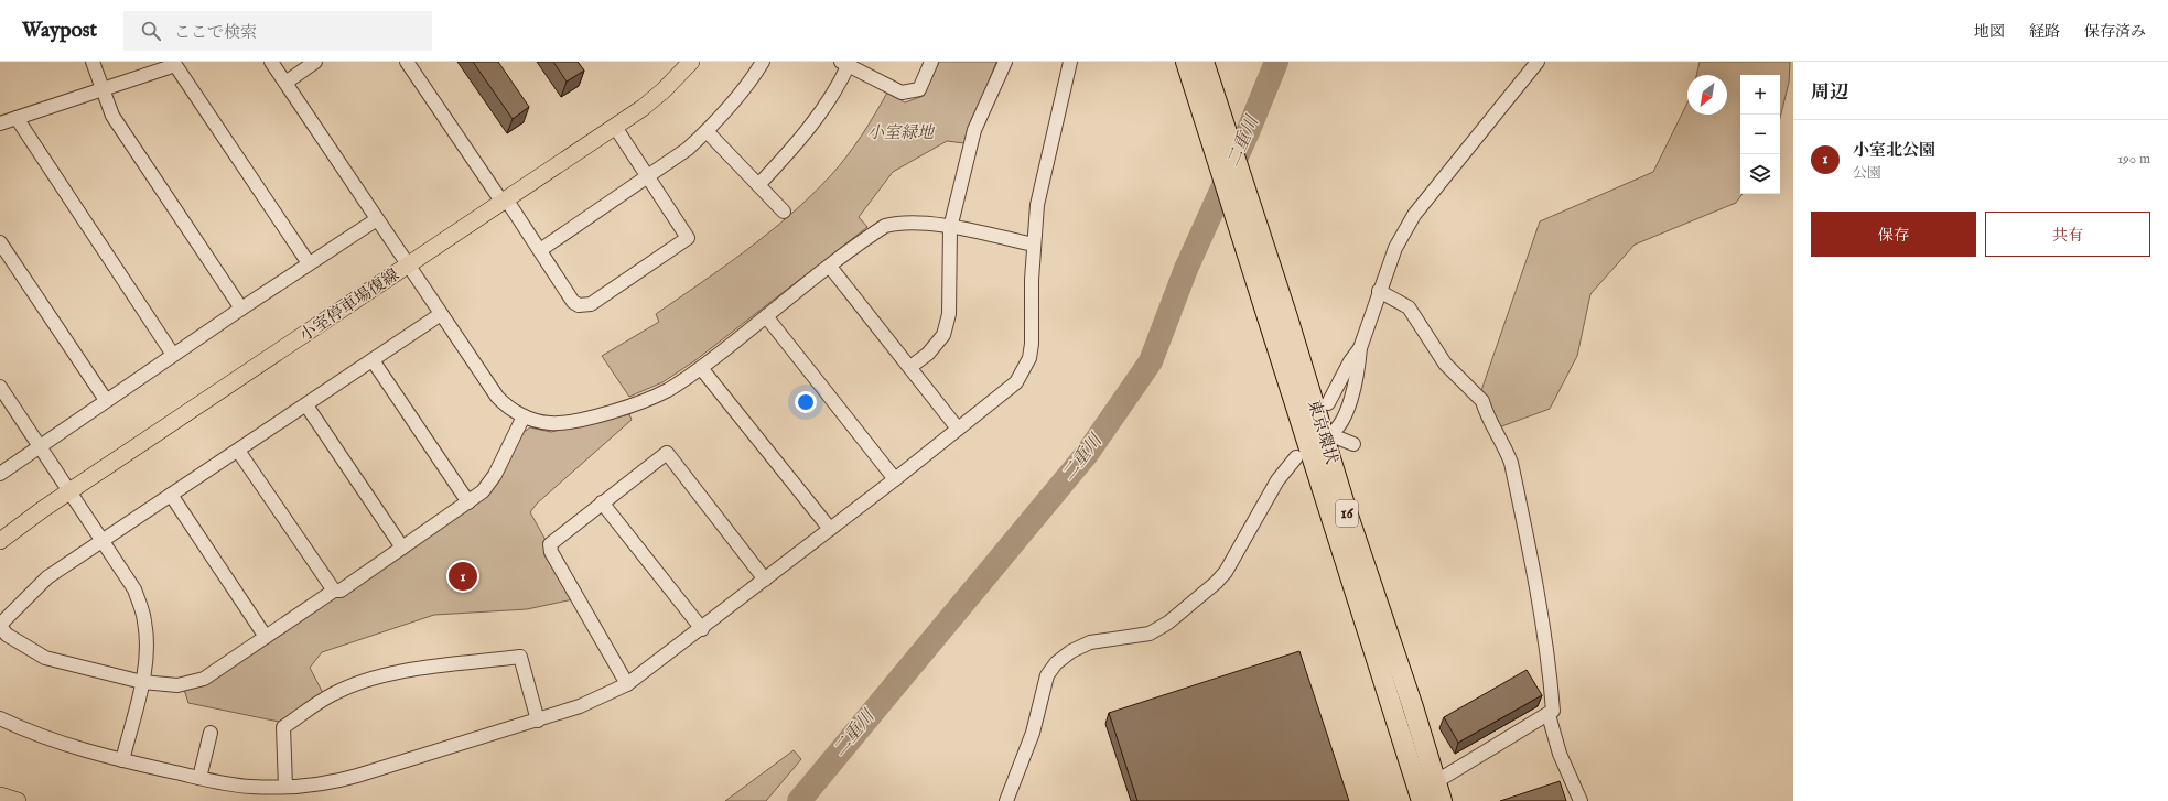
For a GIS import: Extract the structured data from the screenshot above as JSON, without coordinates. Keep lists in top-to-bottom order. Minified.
{"streets":{"highway":["東京環状","16"],"main road":["小室停車場復線"]},"water":["二重川"],"parks":["小室緑地"],"north":"bottom left","page":{"header":"Waypost","search":"ここで検索","nav":["地図","経路","保存済み"],"heading":"周辺","map_buttons":["+","−"],"list":[{"mark":"1","name":"小室北公園","note":"公園","value":"190 m"}],"buttons":["保存","共有"],"pins":"1"}}
